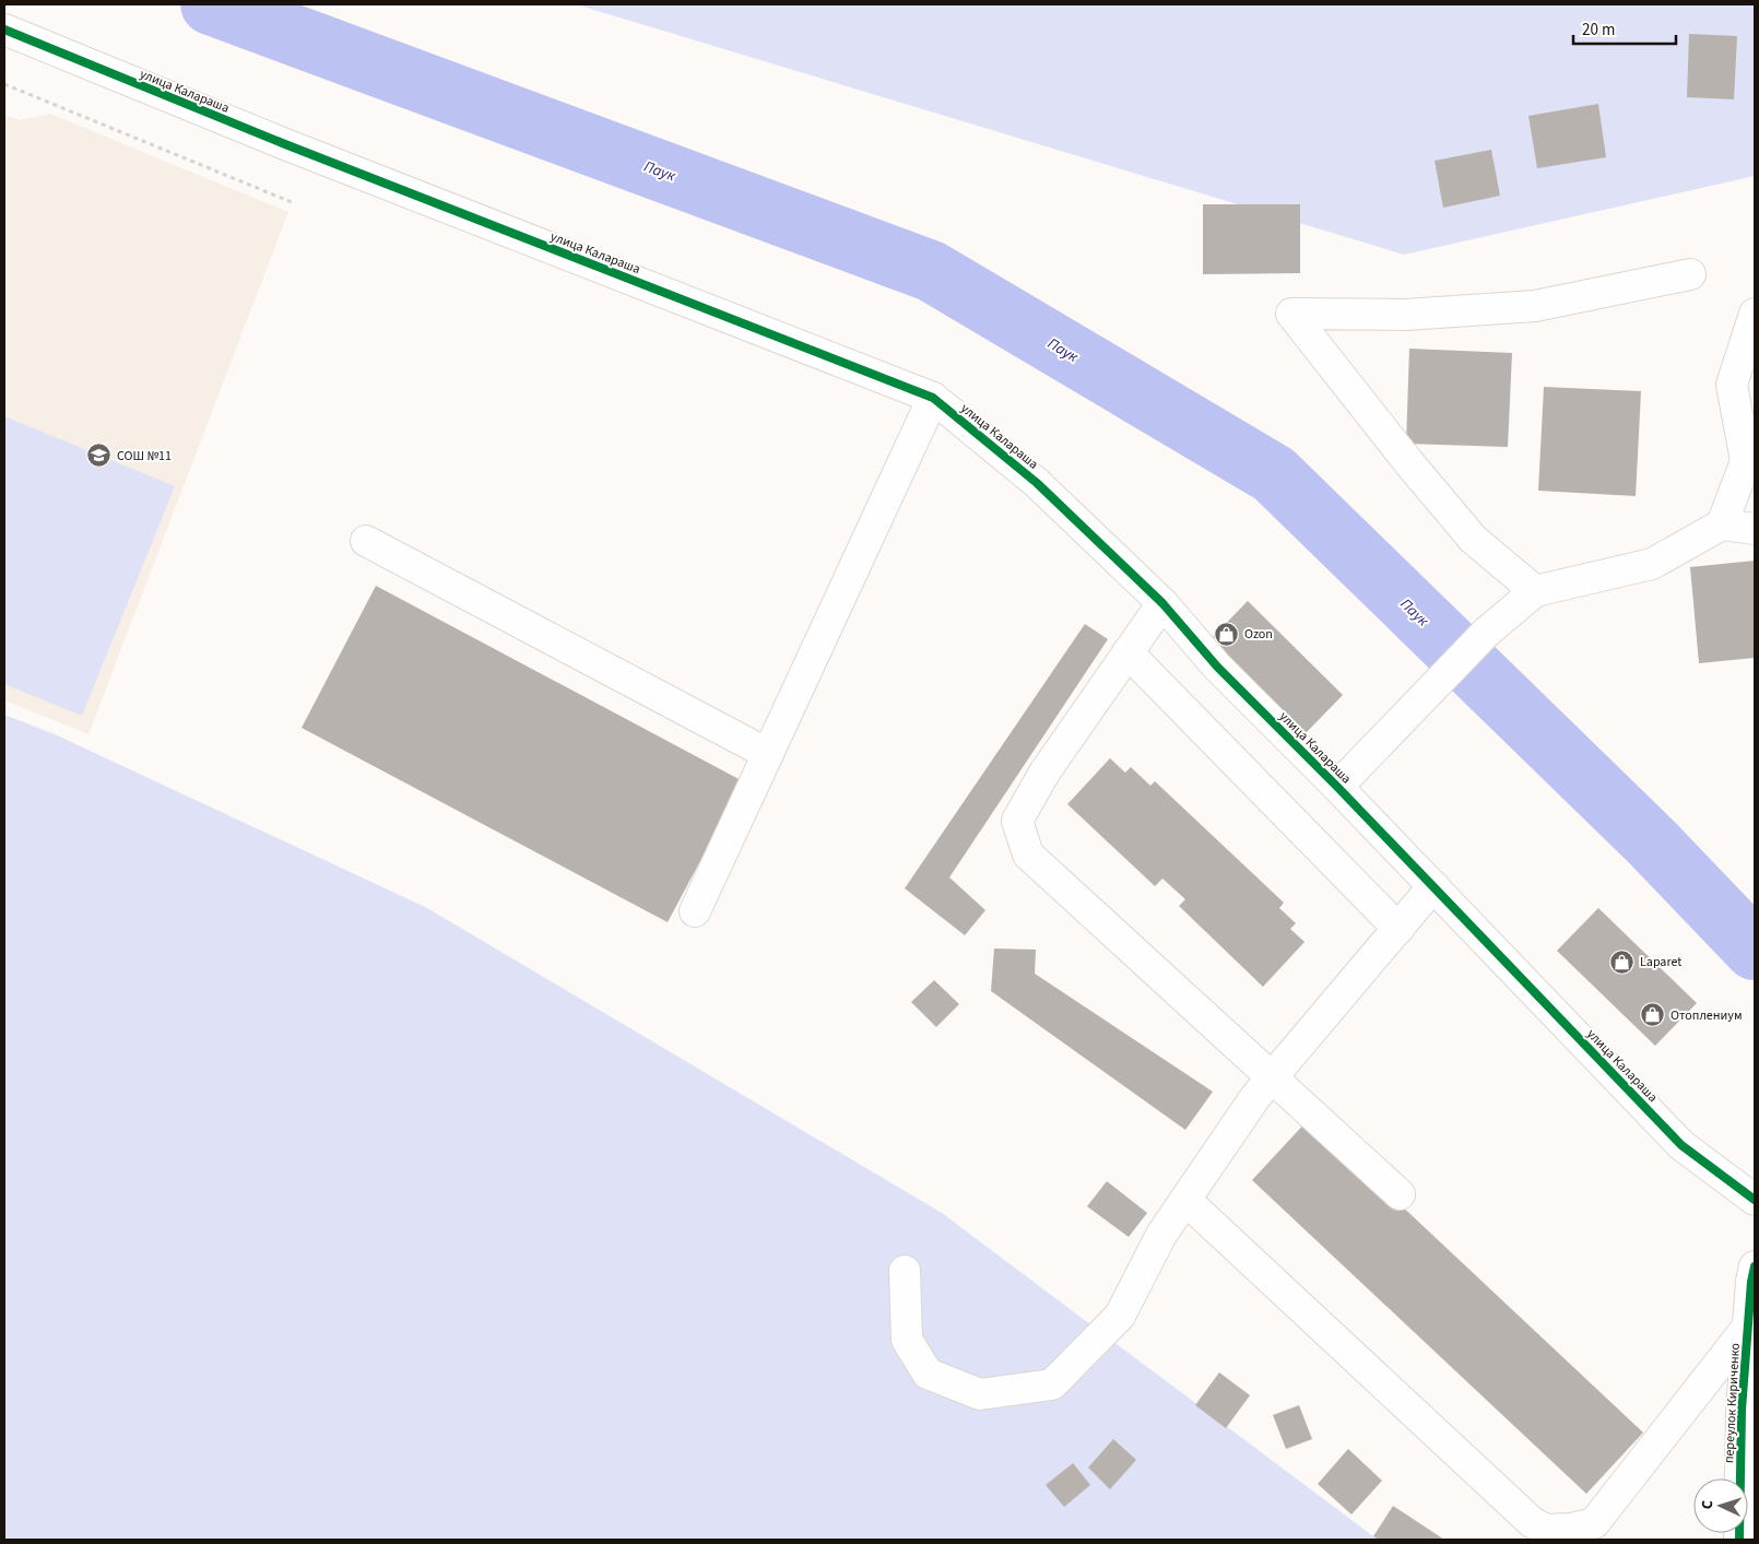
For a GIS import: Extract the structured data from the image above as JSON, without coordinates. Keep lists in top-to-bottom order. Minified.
{"streets":{"street":["улица Калараша","переулок Кириченко"]},"water":["Паук"],"places":{"school or university":["СОШ №11"],"shop":["Ozon","Laparet","Отоплениум"]},"scale_bar":"20 m","north":"left"}
